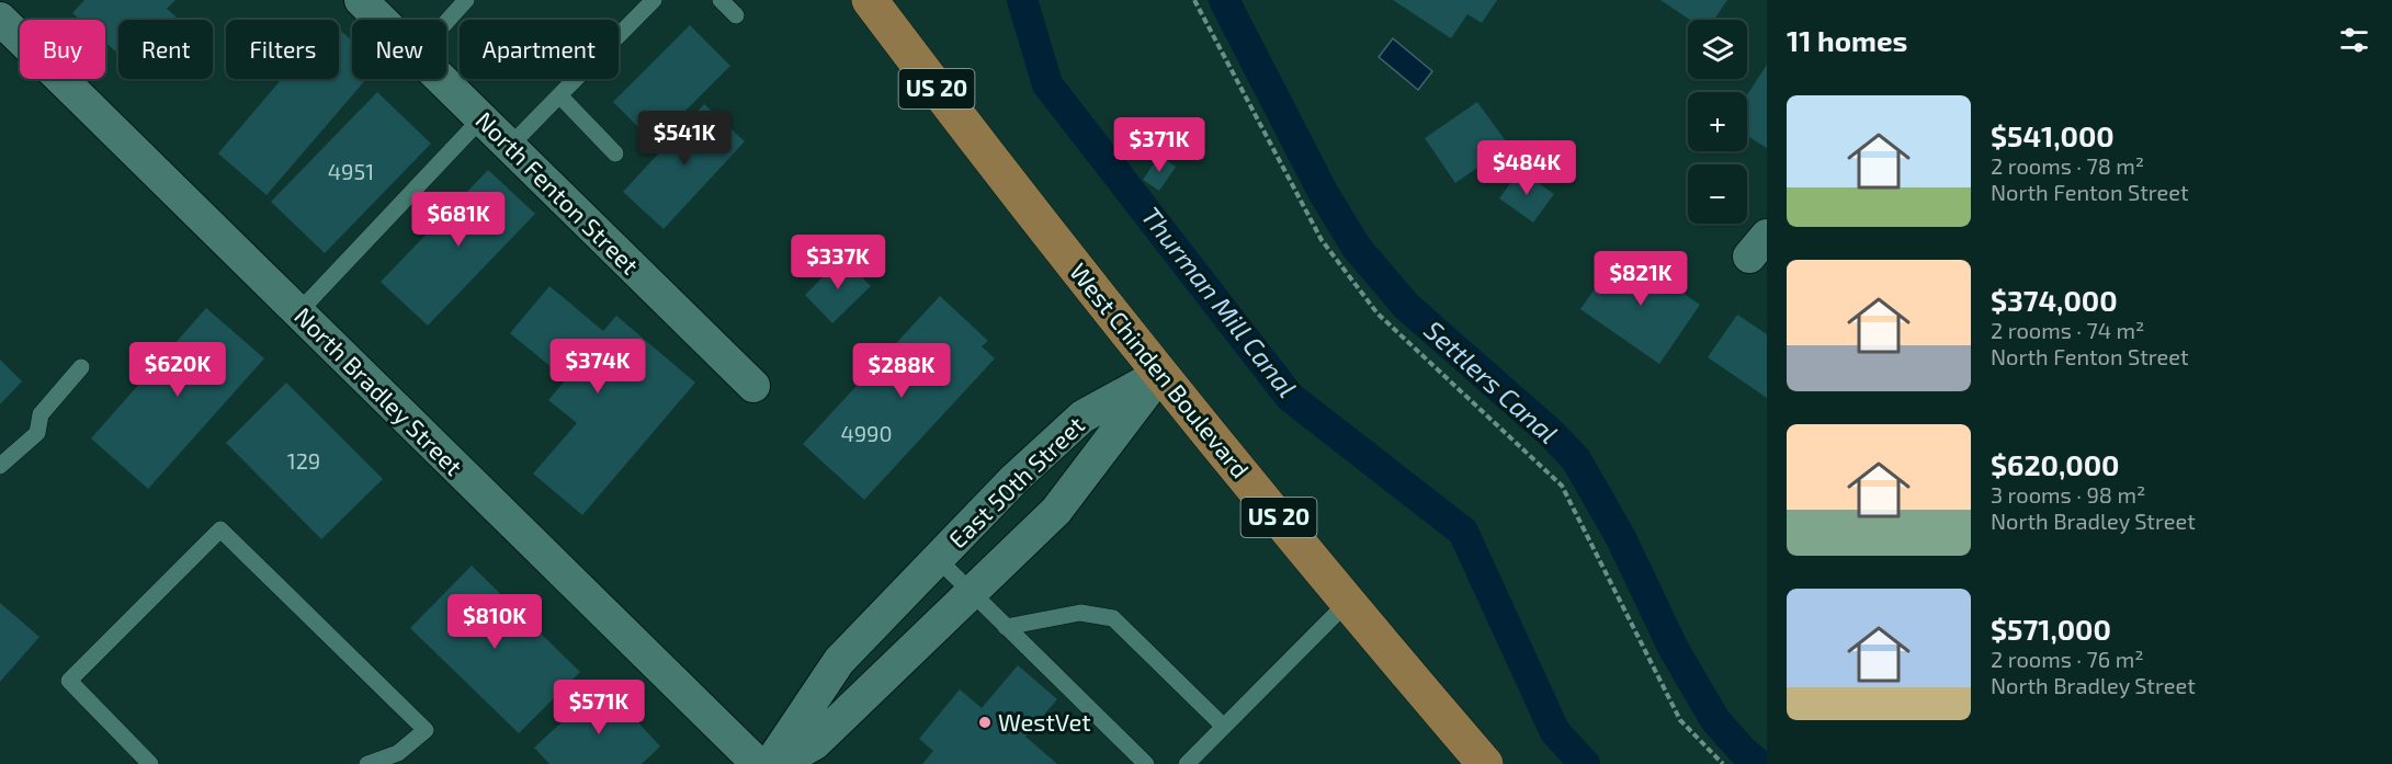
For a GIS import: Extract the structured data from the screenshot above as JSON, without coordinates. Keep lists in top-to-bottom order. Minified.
{"streets":{"main road":["US 20","West Chinden Boulevard"],"street":["North Fenton Street","North Bradley Street","East 50th Street"]},"crossings":[["West Chinden Boulevard","East 50th Street"]],"water":["Thurman Mill Canal","Settlers Canal"],"places":["WestVet"],"house_numbers":["4951","4990","129"],"page":{"heading":"11 homes","map_buttons":["+","−"],"chip":["Buy","Rent","Filters","New","Apartment"],"list":[{"name":"$541,000","note":"2 rooms · 78 m² · North Fenton Street"},{"name":"$374,000","note":"2 rooms · 74 m² · North Fenton Street"},{"name":"$620,000","note":"3 rooms · 98 m² · North Bradley Street"},{"name":"$571,000","note":"2 rooms · 76 m² · North Bradley Street"}],"price":["$541K","$371K","$484K","$681K","$337K","$821K","$374K","$620K","$288K","$810K","$571K"]}}
